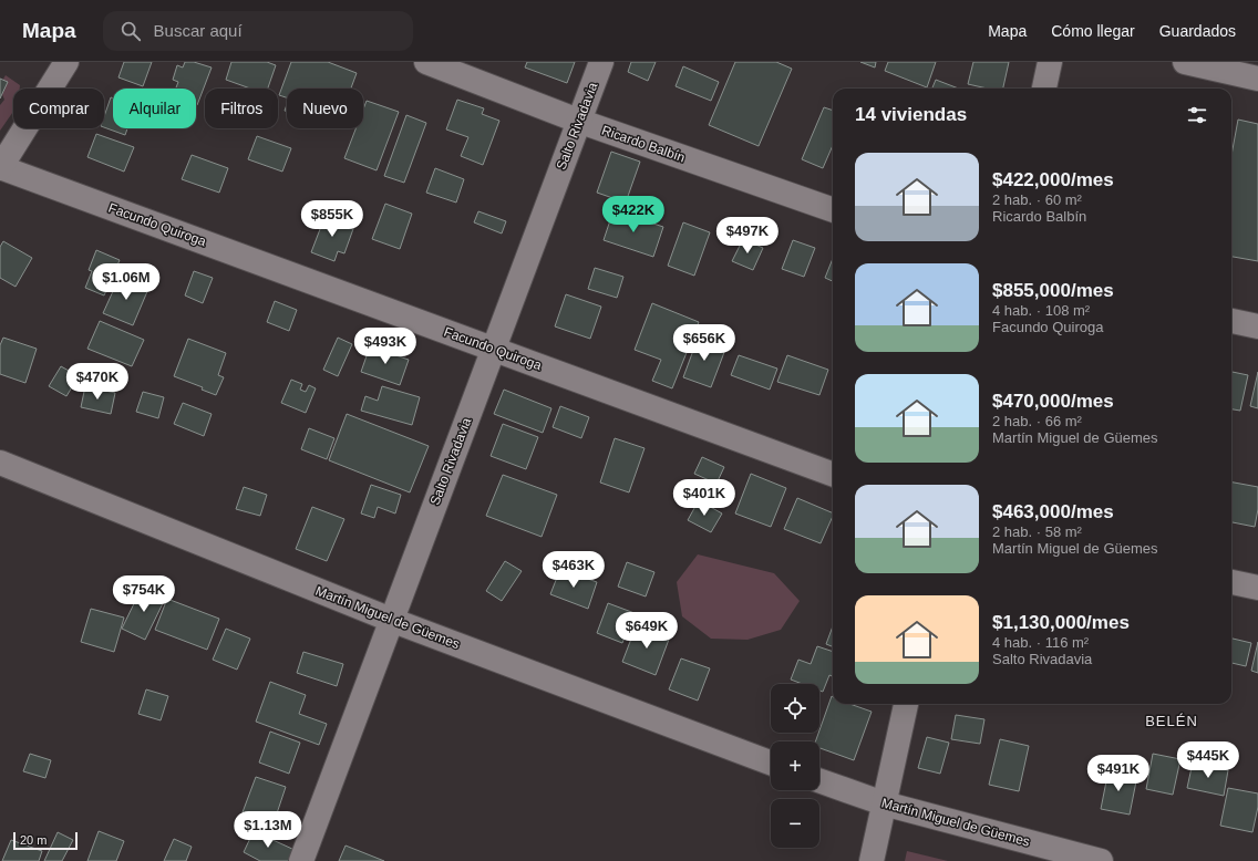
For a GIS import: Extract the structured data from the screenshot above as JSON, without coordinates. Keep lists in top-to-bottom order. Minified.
{"streets":{"street":["Salto Rivadavia","Ricardo Balbín","Facundo Quiroga","Martín Miguel de Güemes"]},"crossings":[["Salto Rivadavia","Ricardo Balbín"],["Salto Rivadavia","Facundo Quiroga"],["Salto Rivadavia","Martín Miguel de Güemes"]],"districts":["BELÉN"],"scale_bar":"20 m","page":{"header":"Mapa","search":"Buscar aquí","nav":["Mapa","Cómo llegar","Guardados"],"chip":["Comprar","Alquilar","Filtros","Nuevo"],"heading":"14 viviendas","list":[{"name":"$422,000/mes","note":"2 hab. · 60 m² · Ricardo Balbín"},{"name":"$855,000/mes","note":"4 hab. · 108 m² · Facundo Quiroga"},{"name":"$470,000/mes","note":"2 hab. · 66 m² · Martín Miguel de Güemes"},{"name":"$463,000/mes","note":"2 hab. · 58 m² · Martín Miguel de Güemes"},{"name":"$1,130,000/mes","note":"4 hab. · 116 m² · Salto Rivadavia"}],"price":["$422K","$855K","$497K","$1.06M","$656K","$493K","$470K","$401K","$463K","$754K","$649K","$445K","$491K","$1.13M"],"map_buttons":["+","−"],"scale":"20 m"}}
